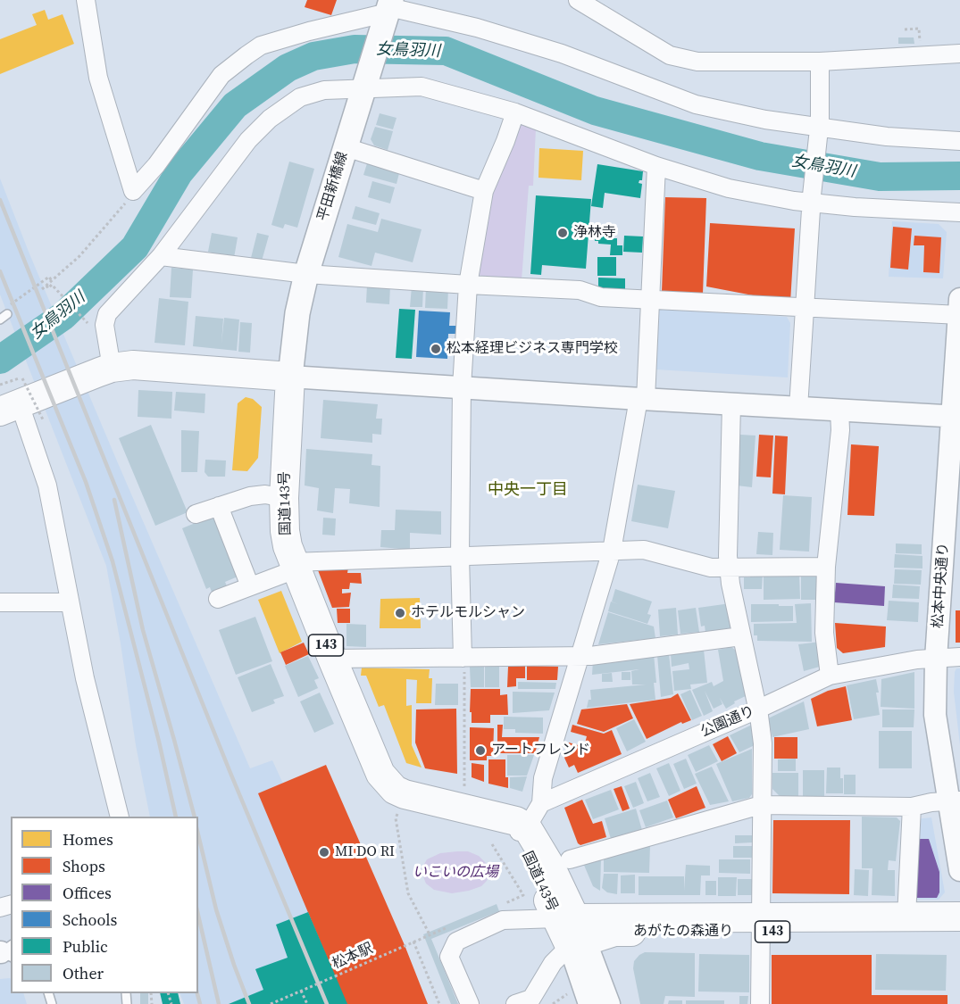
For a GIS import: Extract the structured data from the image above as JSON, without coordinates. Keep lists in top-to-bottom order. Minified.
{"streets":{"highway":["国道143号","143","あがたの森通り"],"main road":["平田新橋線"],"street":["松本中央通り","公園通り"],"path":["松本駅"]},"crossings":[["平田新橋線","国道143号"],["国道143号","あがたの森通り"],["松本中央通り","公園通り"]],"districts":["中央一丁目"],"water":["女鳥羽川"],"parks":["いこいの広場"],"places":["浄林寺","松本経理ビジネス専門学校","ホテルモルシャン","アートフレンド","MI DO RI"],"legend":["Homes","Shops","Offices","Schools","Public","Other"]}
